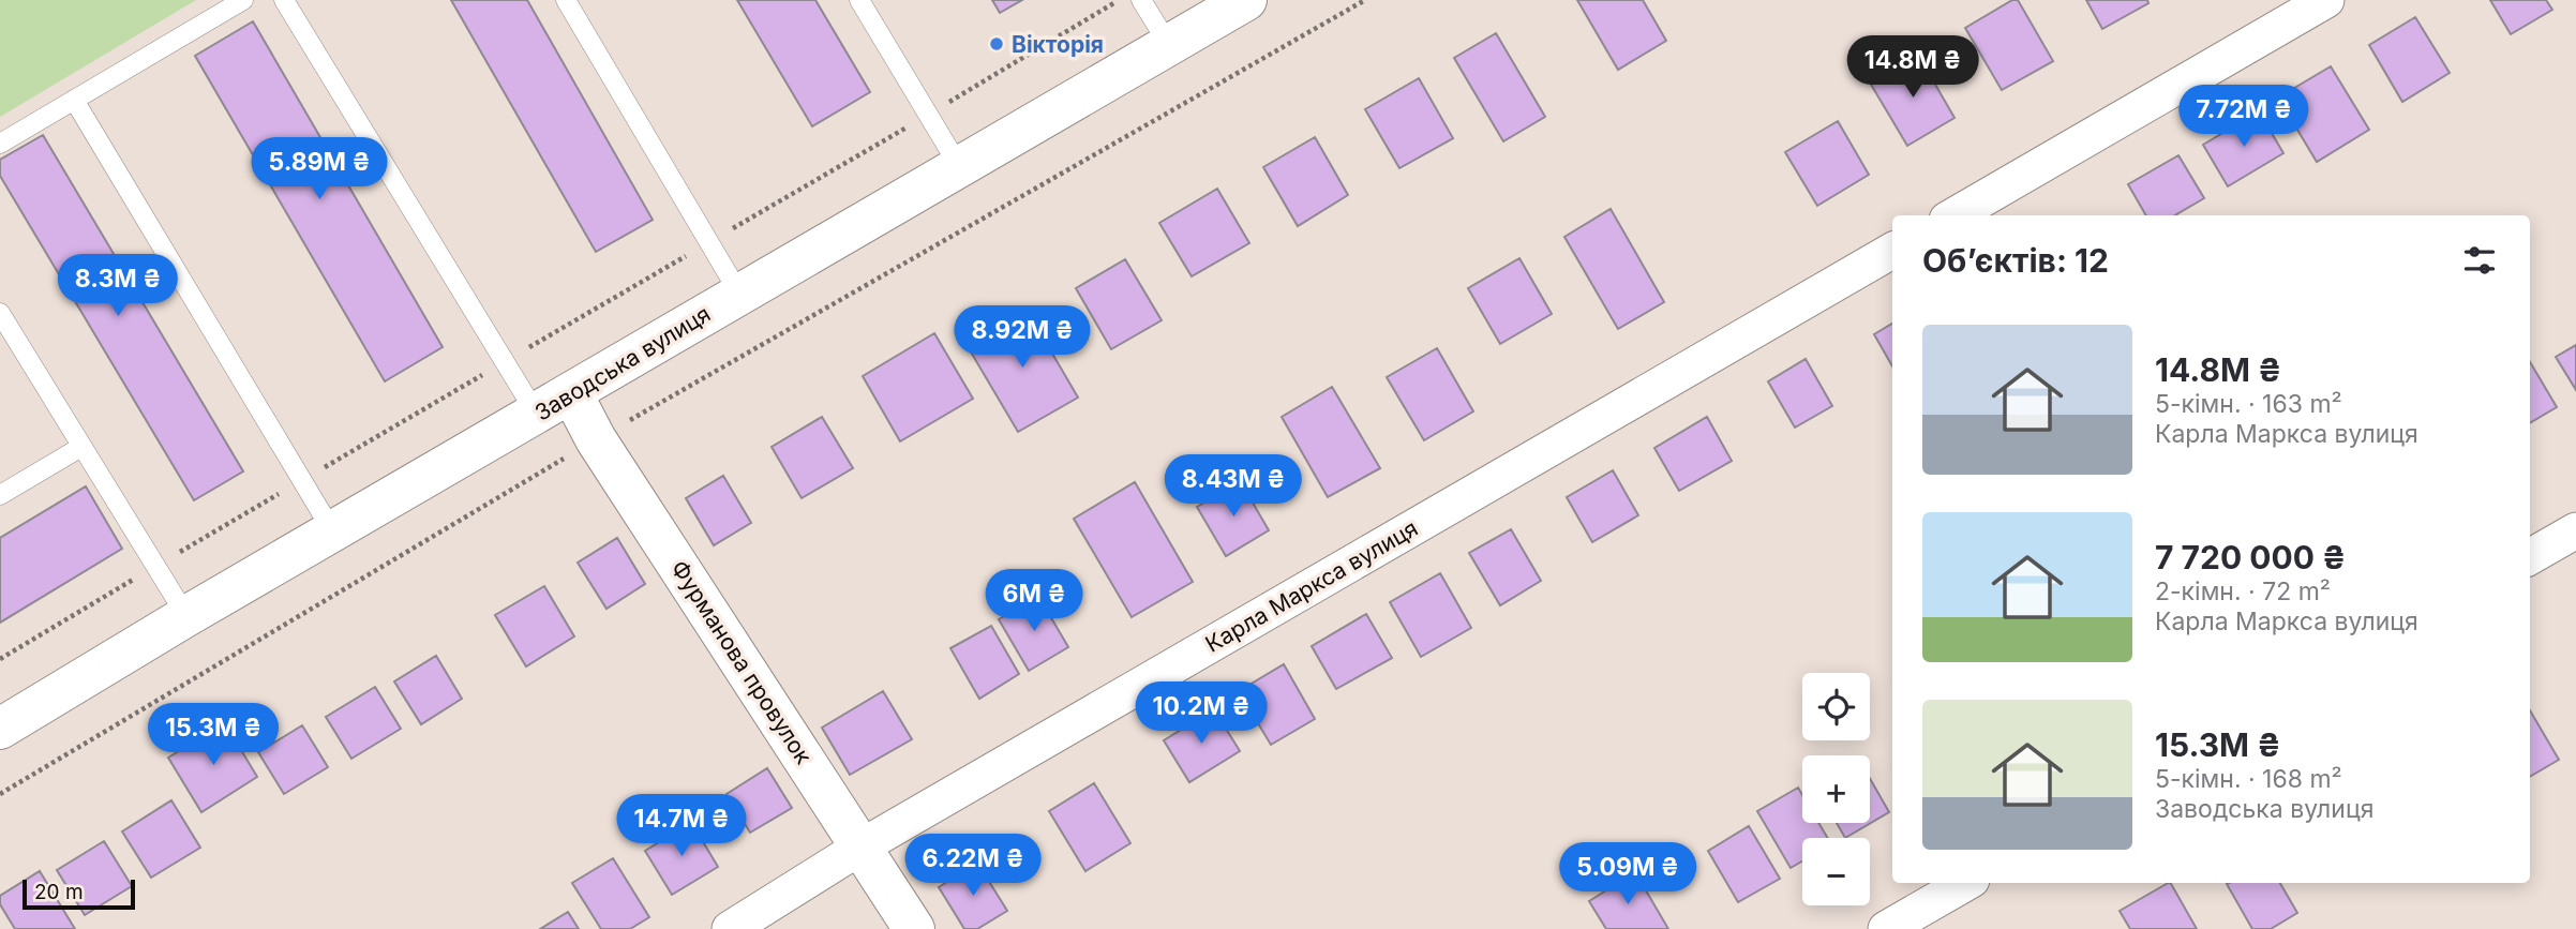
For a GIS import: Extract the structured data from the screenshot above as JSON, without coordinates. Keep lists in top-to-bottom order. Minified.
{"streets":{"street":["Заводська вулиця","Карла Маркса вулиця","Фурманова провулок"]},"crossings":[["Заводська вулиця","Фурманова провулок"],["Карла Маркса вулиця","Фурманова провулок"]],"places":["Вікторія"],"scale_bar":"20 m","page":{"price":["14.8M ₴","7.72M ₴","5.89M ₴","8.3M ₴","8.92M ₴","8.43M ₴","6M ₴","10.2M ₴","15.3M ₴","14.7M ₴","6.22M ₴","5.09M ₴"],"heading":"Об’єктів: 12","list":[{"name":"14.8M ₴","note":"5-кімн. · 163 m² · Карла Маркса вулиця"},{"name":"7 720 000 ₴","note":"2-кімн. · 72 m² · Карла Маркса вулиця"},{"name":"15.3M ₴","note":"5-кімн. · 168 m² · Заводська вулиця"}],"map_buttons":["+","−"],"scale":"20 m"}}
